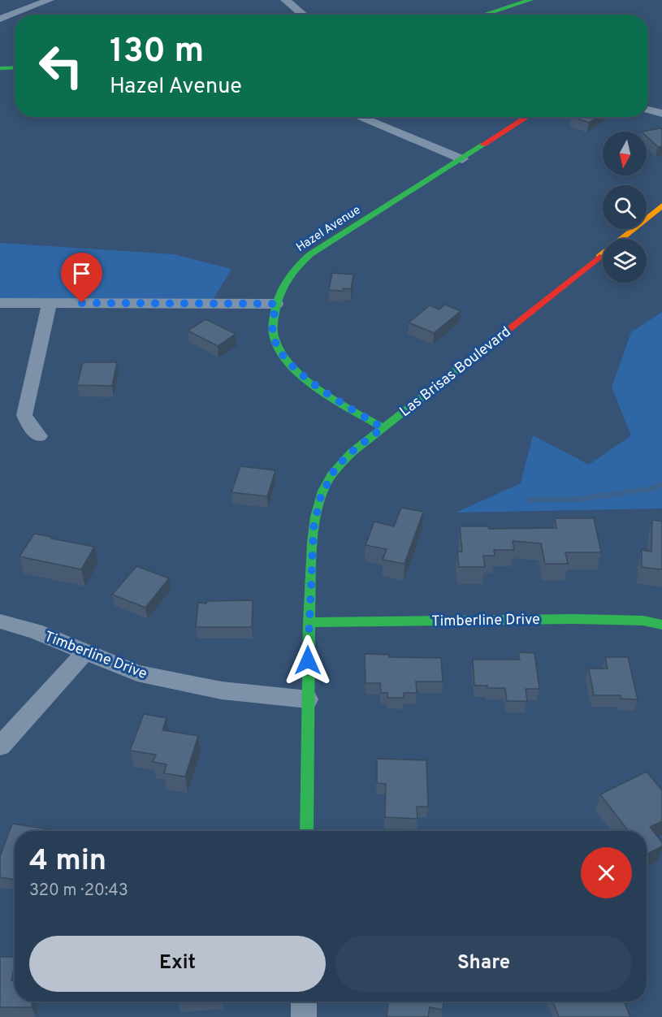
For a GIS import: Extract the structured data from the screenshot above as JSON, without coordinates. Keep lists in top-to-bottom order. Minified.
{"streets":{"street":["Hazel Avenue","Las Brisas Boulevard","Timberline Drive"]},"crossings":[["Hazel Avenue","Las Brisas Boulevard"],["Las Brisas Boulevard","Timberline Drive"]],"north":"bottom","page":{"turn":["130 m","Hazel Avenue"],"heading":["4 min","320 m · 20:43"],"buttons":["Exit","Share"]}}
